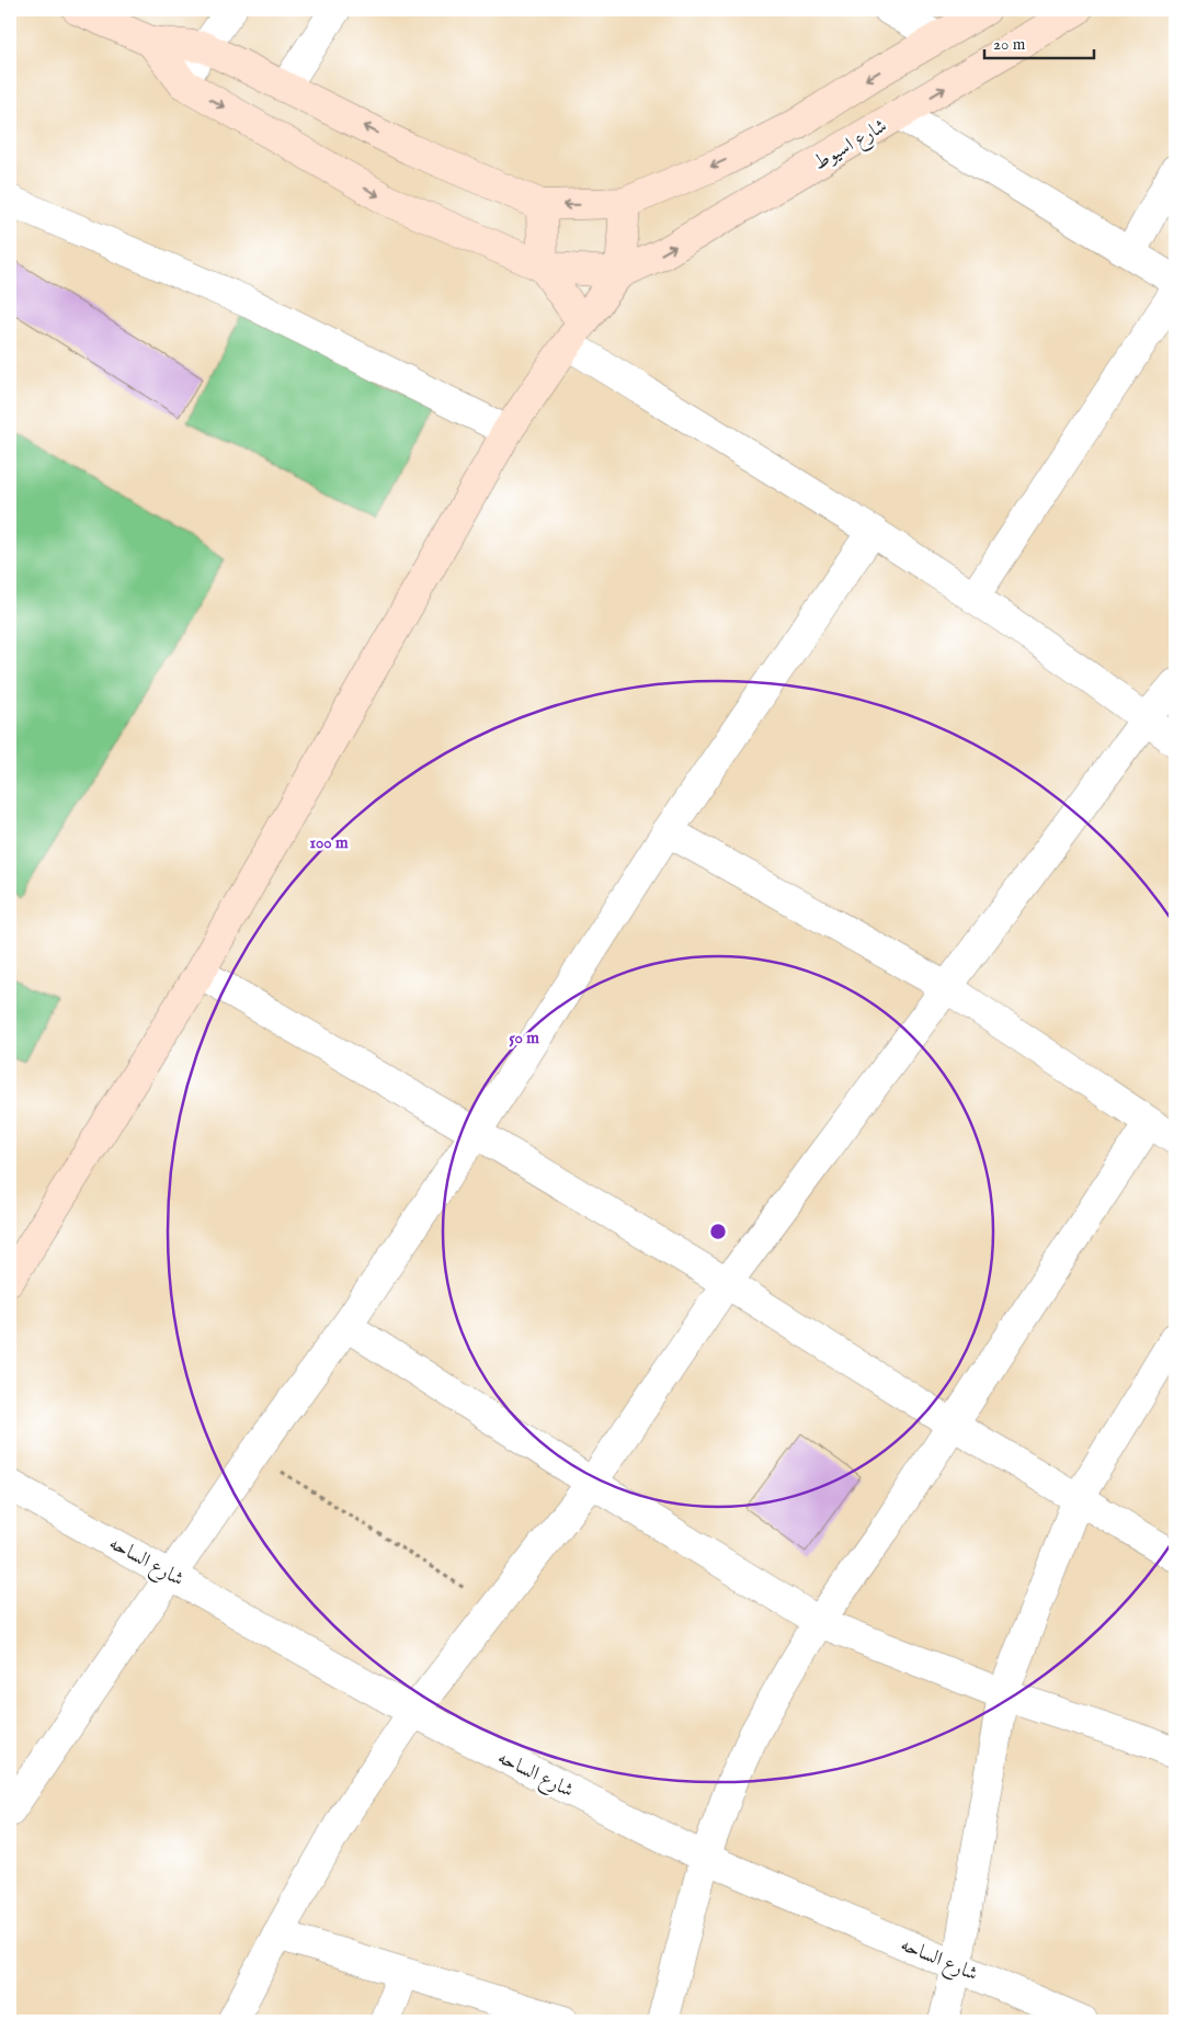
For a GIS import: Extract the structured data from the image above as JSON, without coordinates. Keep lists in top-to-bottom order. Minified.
{"streets":{"street":["شارع اسيوط","شارع الساحه"]},"scale_bar":"20 m","rings":["100 m","50 m"]}
